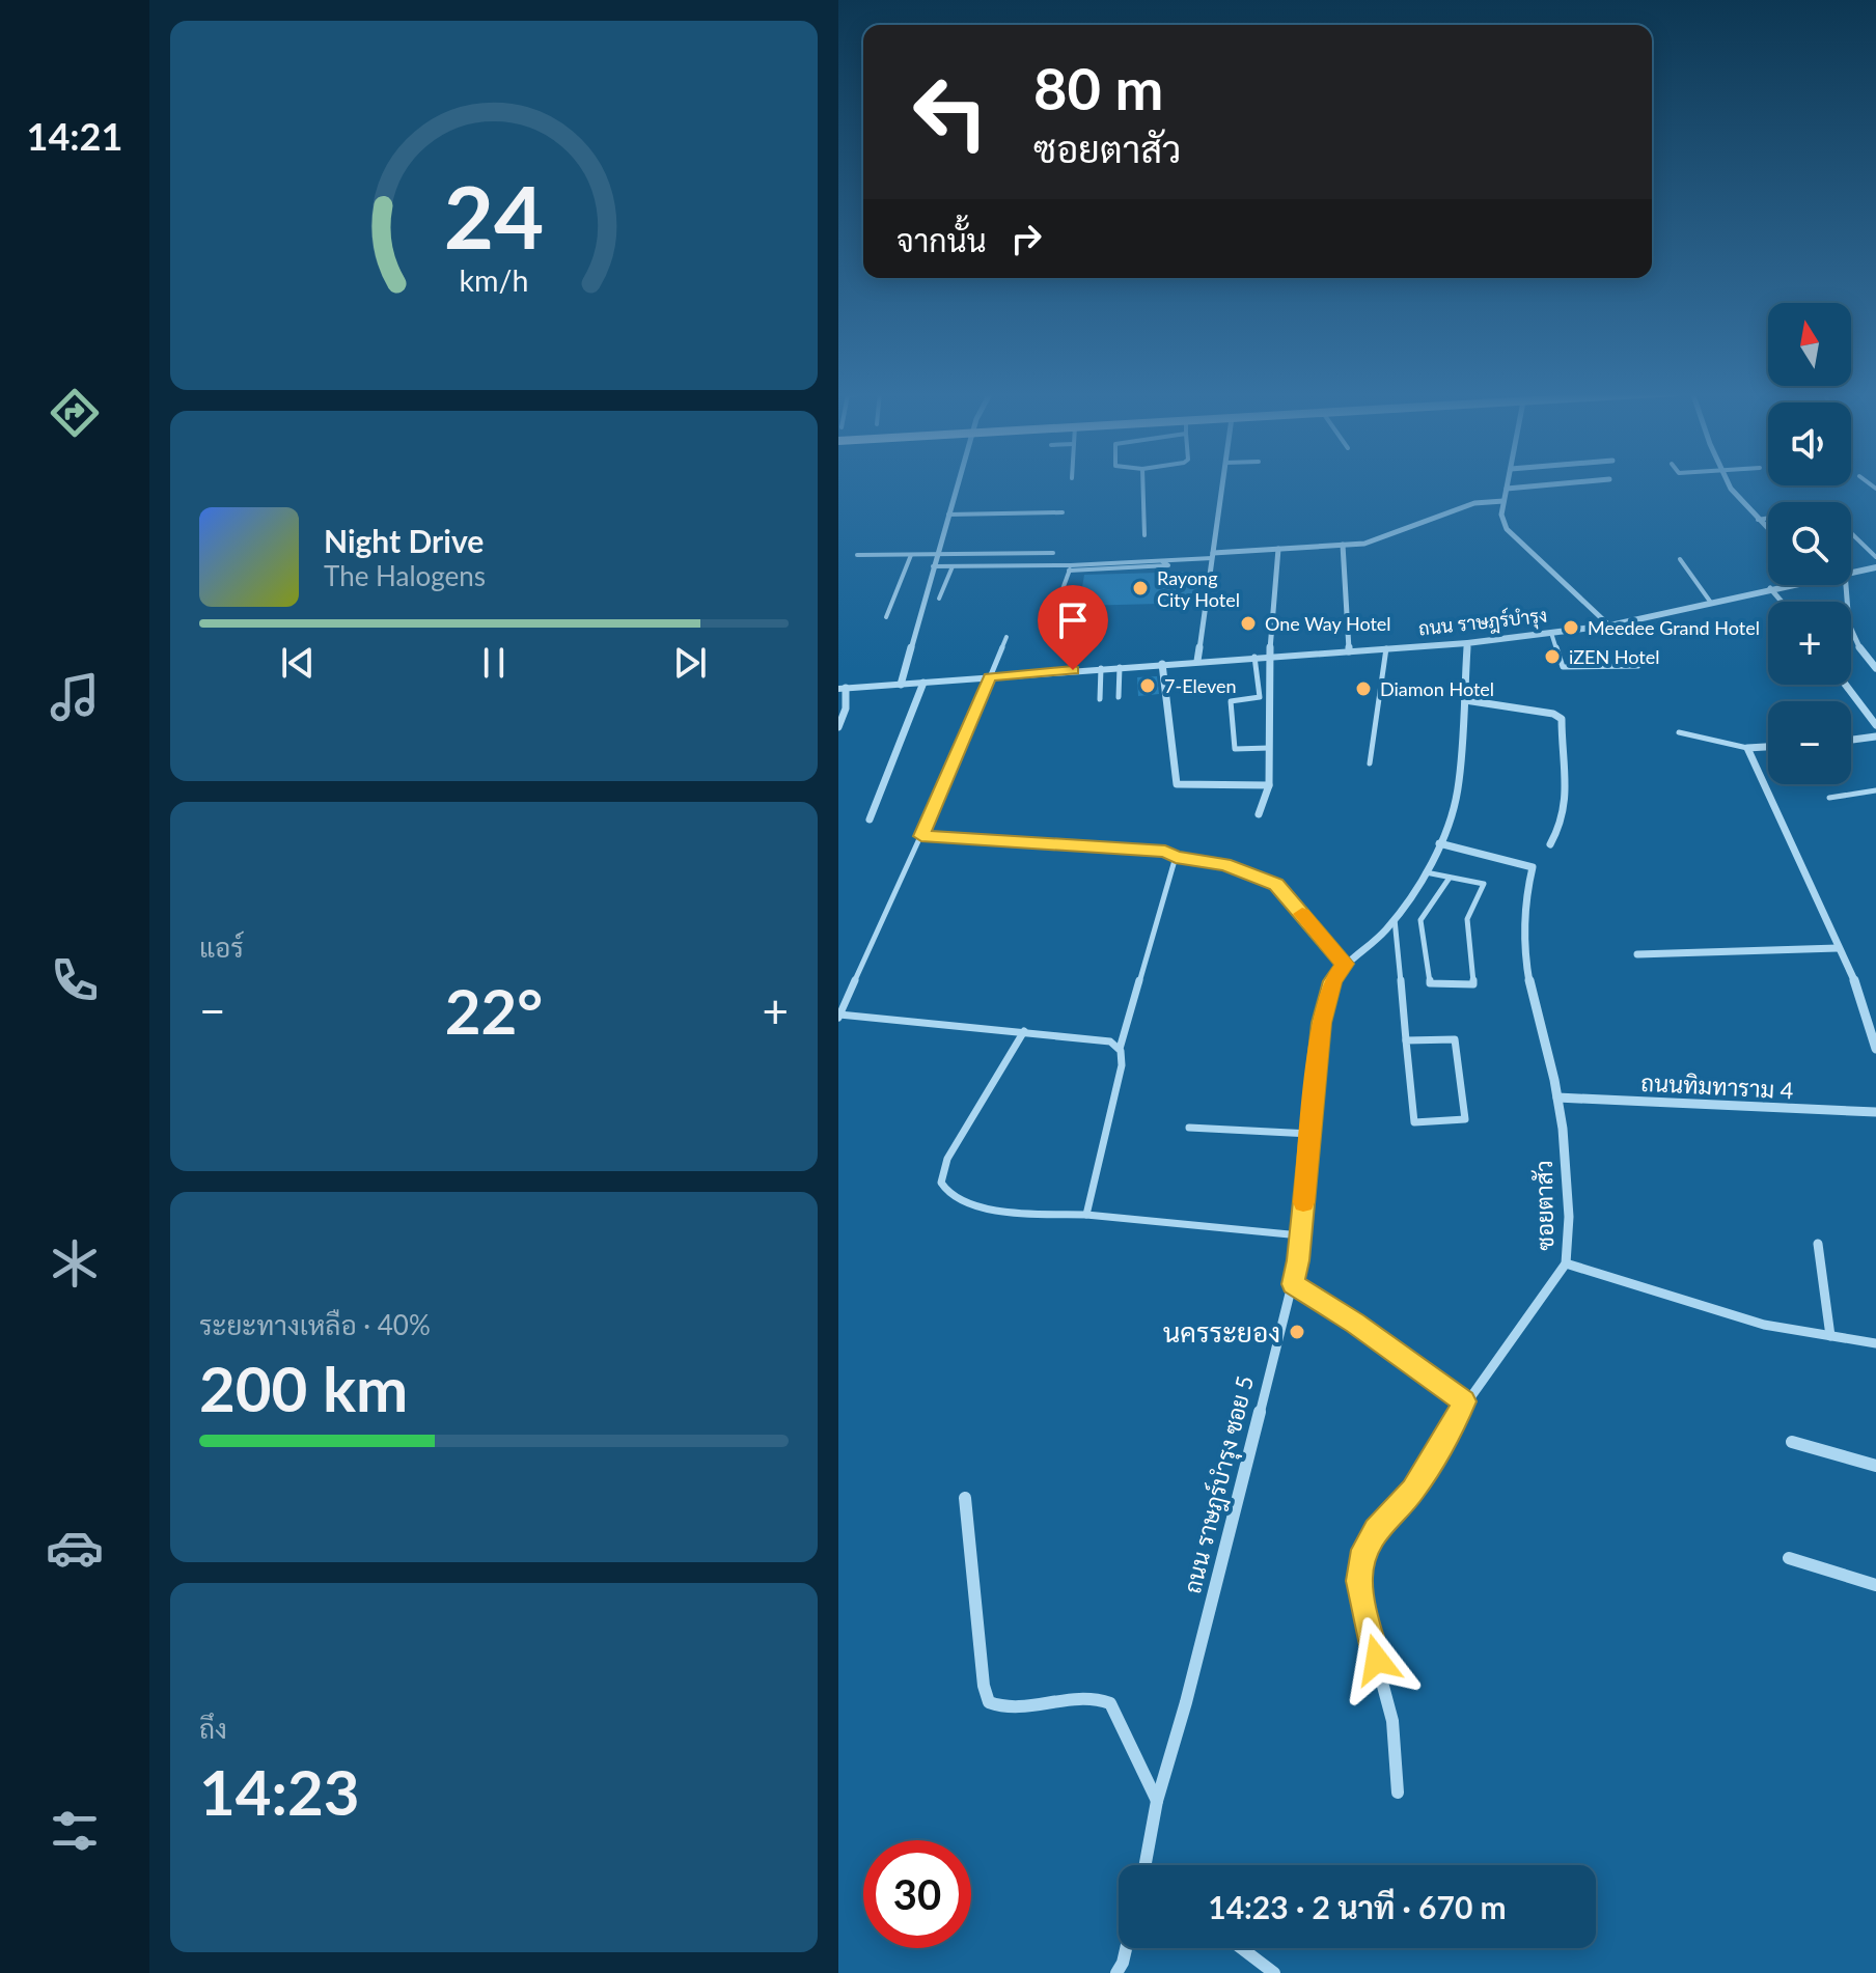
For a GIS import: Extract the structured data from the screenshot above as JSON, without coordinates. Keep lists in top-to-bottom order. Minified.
{"streets":{"street":["ถนน ราษฎร์บำรุง","ถนนทิมทาราม 4","ซอยตาสัว","ถนน ราษฎร์บำรุง ซอย 5"]},"crossings":[["ถนน ราษฎร์บำรุง","ถนน ราษฎร์บำรุง ซอย 5"],["ถนนทิมทาราม 4","ซอยตาสัว"],["ซอยตาสัว","ถนน ราษฎร์บำรุง ซอย 5"]],"places":["Rayong City Hotel","One Way Hotel","Meedee Grand Hotel","iZEN Hotel","7-Eleven","Diamon Hotel","นครระยอง"],"north":"top","page":{"tabs":"14:21","turn":["80 m","ซอยตาสัว"],"then":"จากนั้น","map_buttons":["+","−"],"song":["Night Drive","The Halogens"],"tile":["แอร์",["ระยะทางเหลือ · 40%","200 km"],["ถึง","14:23"]],"heat":["−","22°","+"],"limit":"30","trip":"14:23 · 2 นาที · 670 m","gauge":["24","km/h"]}}
